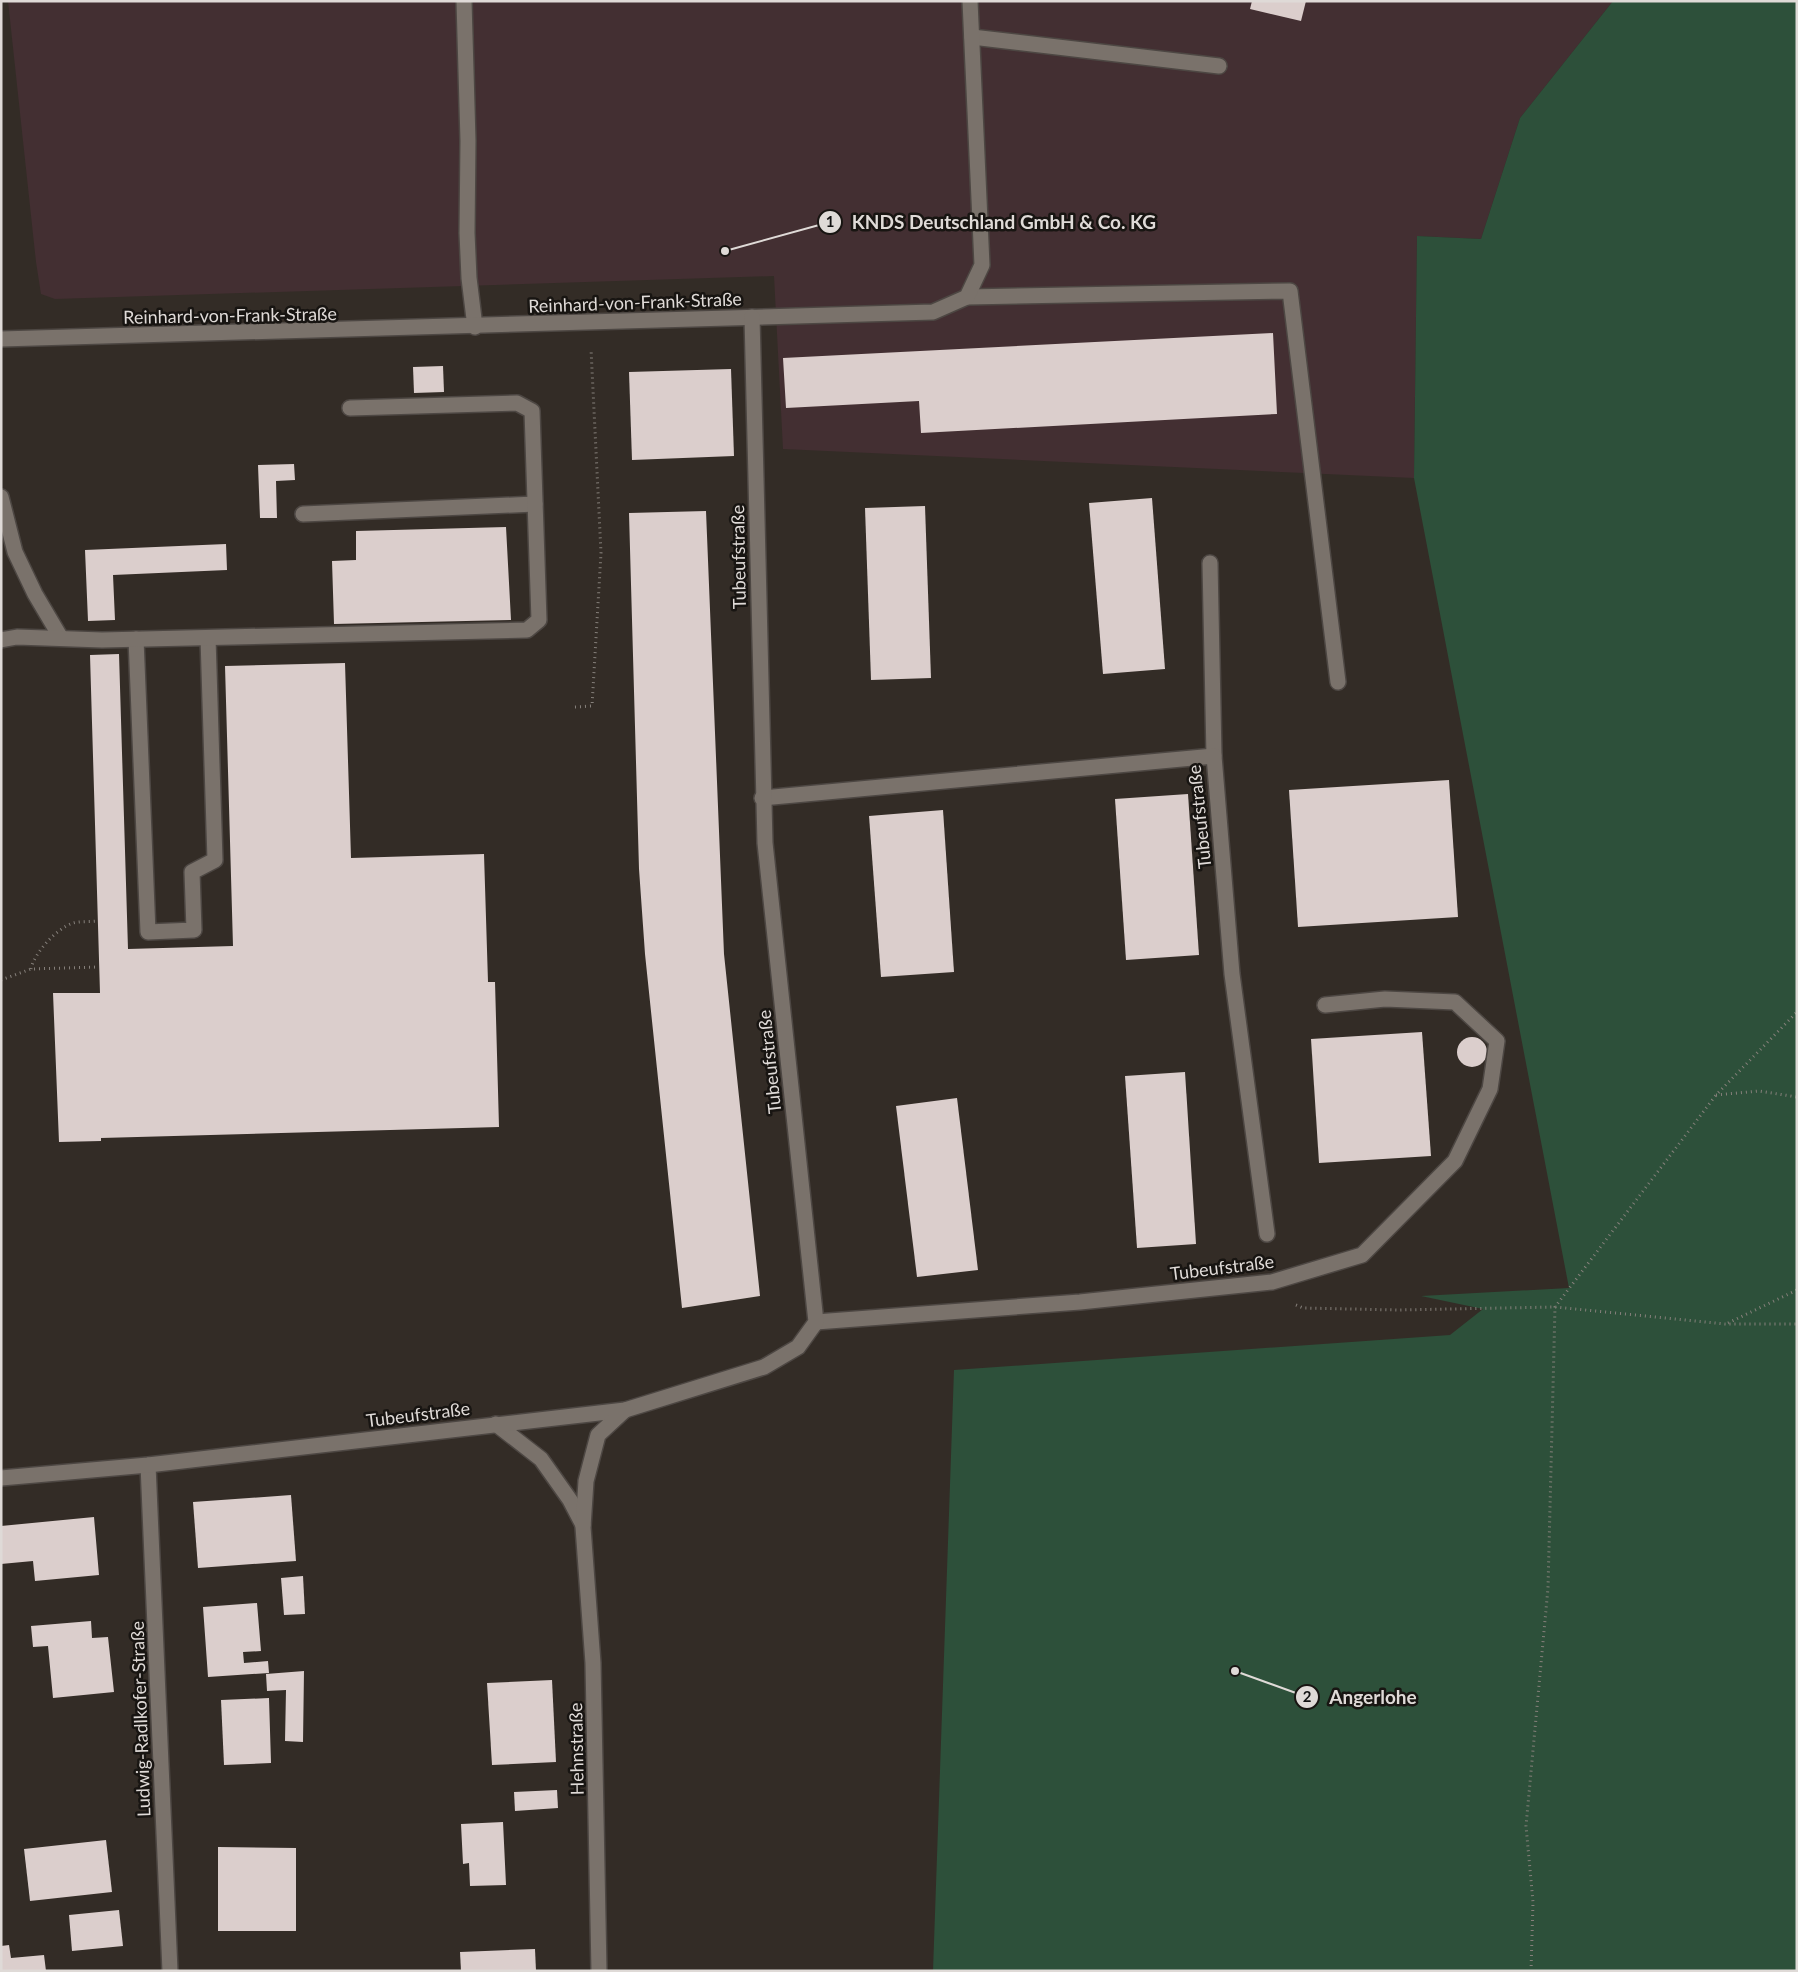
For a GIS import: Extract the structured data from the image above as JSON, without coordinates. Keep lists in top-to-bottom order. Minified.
{"streets":{"street":["Reinhard-von-Frank-Straße","Tubeufstraße","Ludwig-Radlkofer-Straße","Hehnstraße"]},"crossings":[["Reinhard-von-Frank-Straße","Tubeufstraße"],["Tubeufstraße","Ludwig-Radlkofer-Straße"],["Tubeufstraße","Hehnstraße"]],"places":["KNDS Deutschland GmbH & Co. KG","Angerlohe"]}
